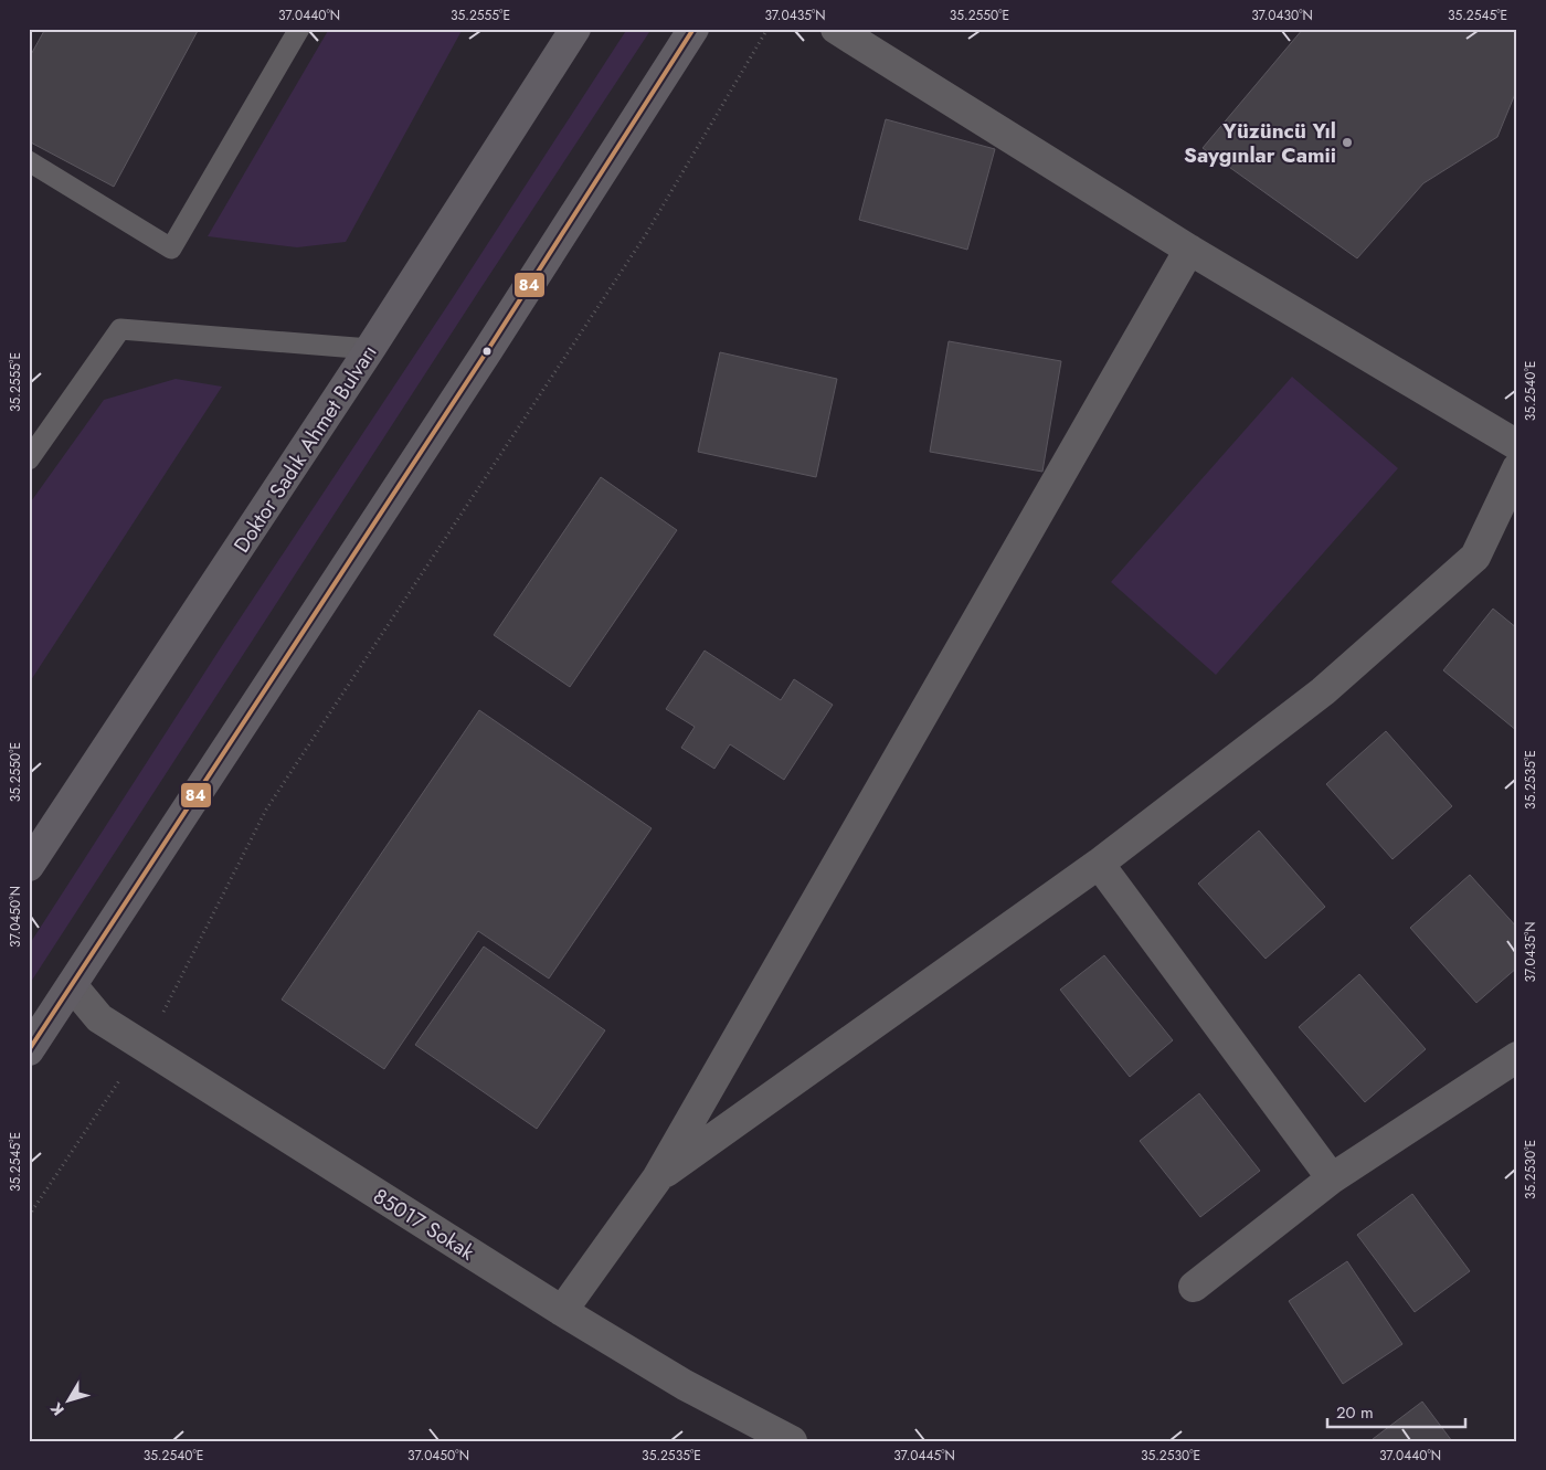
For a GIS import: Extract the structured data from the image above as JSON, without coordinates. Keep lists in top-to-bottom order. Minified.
{"streets":{"main road":["Doktor Sadık Ahmet Bulvarı"],"street":["85017 Sokak"]},"places":["Yüzüncü Yıl Saygınlar Camii"],"lines":["transit line 84"],"scale_bar":"20 m","north":"bottom left","coordinates":["37.0440°N","35.2555°E","37.0435°N","35.2550°E","37.0430°N","35.2545°E","35.2540°E","35.2535°E","37.0450°N","35.2530°E","37.0445°N"]}
